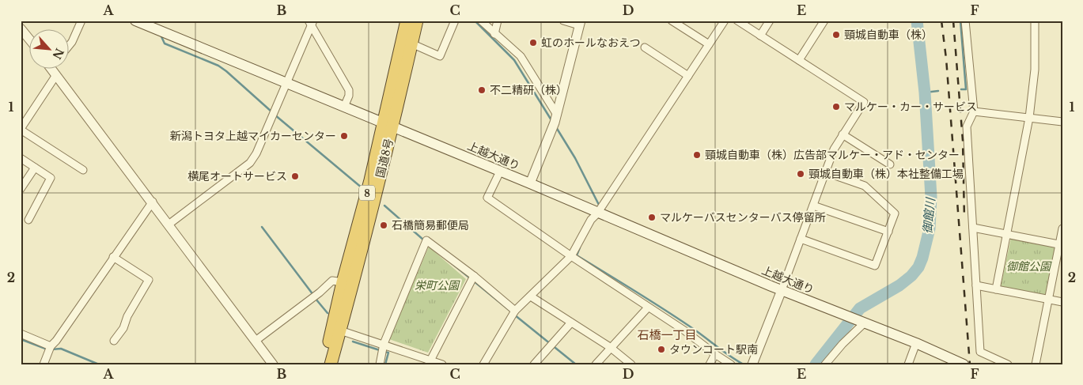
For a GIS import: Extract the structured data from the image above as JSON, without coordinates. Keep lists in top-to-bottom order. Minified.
{"streets":{"highway":["国道8号","8"],"main road":["上越大通り"]},"crossings":[["上越大通り","国道8号"]],"districts":["石橋一丁目"],"water":["御館川"],"parks":["御館公園","栄町公園"],"places":["頸城自動車（株）","虹のホールなおえつ","不二精研（株）","マルケー・カー・サービス","新潟トヨタ上越マイカーセンター","頸城自動車（株）広告部マルケー・アド・センター","頸城自動車（株）本社整備工場","横尾オートサービス","マルケーバスセンターバス停留所","石橋簡易郵便局","タウンコート駅南"],"north":"bottom right","grid":{"columns":["A","B","C","D","E","F"],"rows":["1","2"]}}
